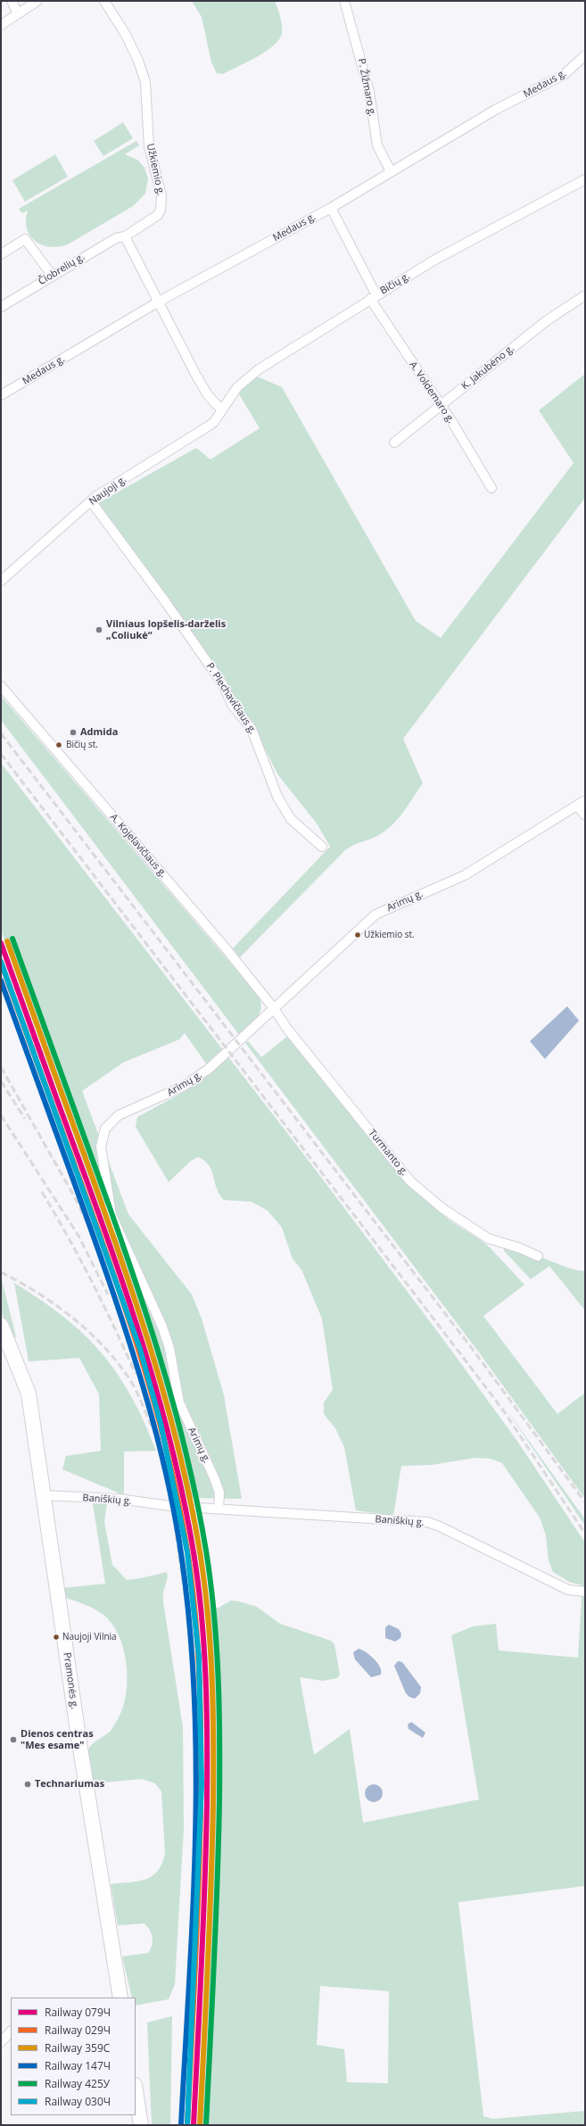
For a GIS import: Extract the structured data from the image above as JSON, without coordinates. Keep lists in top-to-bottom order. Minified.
{"streets":{"main road":["Pramonės g."],"street":["Medaus g.","P. Žižmaro g.","Užkiemio g.","Čiobrelių g.","Bičių g.","K. Jakubėno g.","A. Voldemaro g.","Naujoji g.","P. Plechavičiaus g.","A. Kojelavičiaus g.","Arimų g.","Turmanto g.","Baniškių g."]},"crossings":[["Medaus g.","P. Žižmaro g."],["Medaus g.","A. Voldemaro g."],["Užkiemio g.","Čiobrelių g."],["Bičių g.","A. Voldemaro g."],["Bičių g.","Naujoji g."],["K. Jakubėno g.","A. Voldemaro g."],["Naujoji g.","P. Plechavičiaus g."],["A. Kojelavičiaus g.","Arimų g."],["A. Kojelavičiaus g.","Turmanto g."],["Arimų g.","Turmanto g."],["Arimų g.","Baniškių g."],["Baniškių g.","Pramonės g."]],"places":["Vilniaus lopšelis-darželis „Coliukė“","Admida","Bičių st.","Užkiemio st.","Naujoji Vilnia","Dienos centras \"Mes esame\"","Technariumas"],"lines":["rail line 425У","rail line 359С","rail line 079Ч","rail line 029Ч","rail line 030Ч","rail line 147Ч"],"legend":["Railway 079Ч","Railway 029Ч","Railway 359С","Railway 147Ч","Railway 425У","Railway 030Ч"]}
